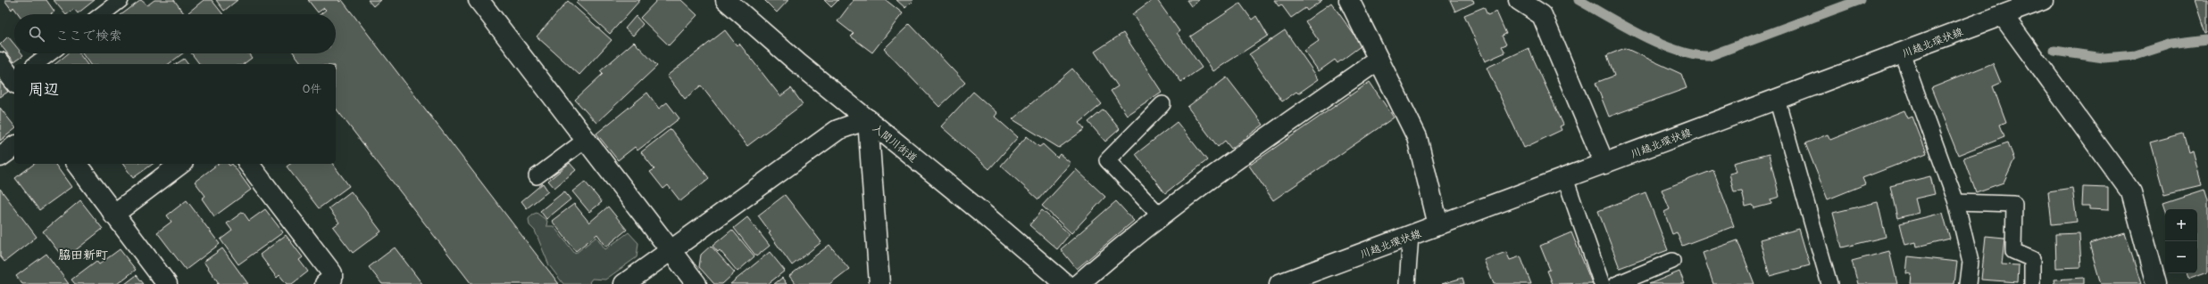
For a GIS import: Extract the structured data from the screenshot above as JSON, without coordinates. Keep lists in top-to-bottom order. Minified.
{"streets":{"street":["川越北環状線","入間川街道"]},"districts":["脇田新町"],"page":{"search":"ここで検索","heading":["周辺","0件"],"map_buttons":["+","−"]}}
